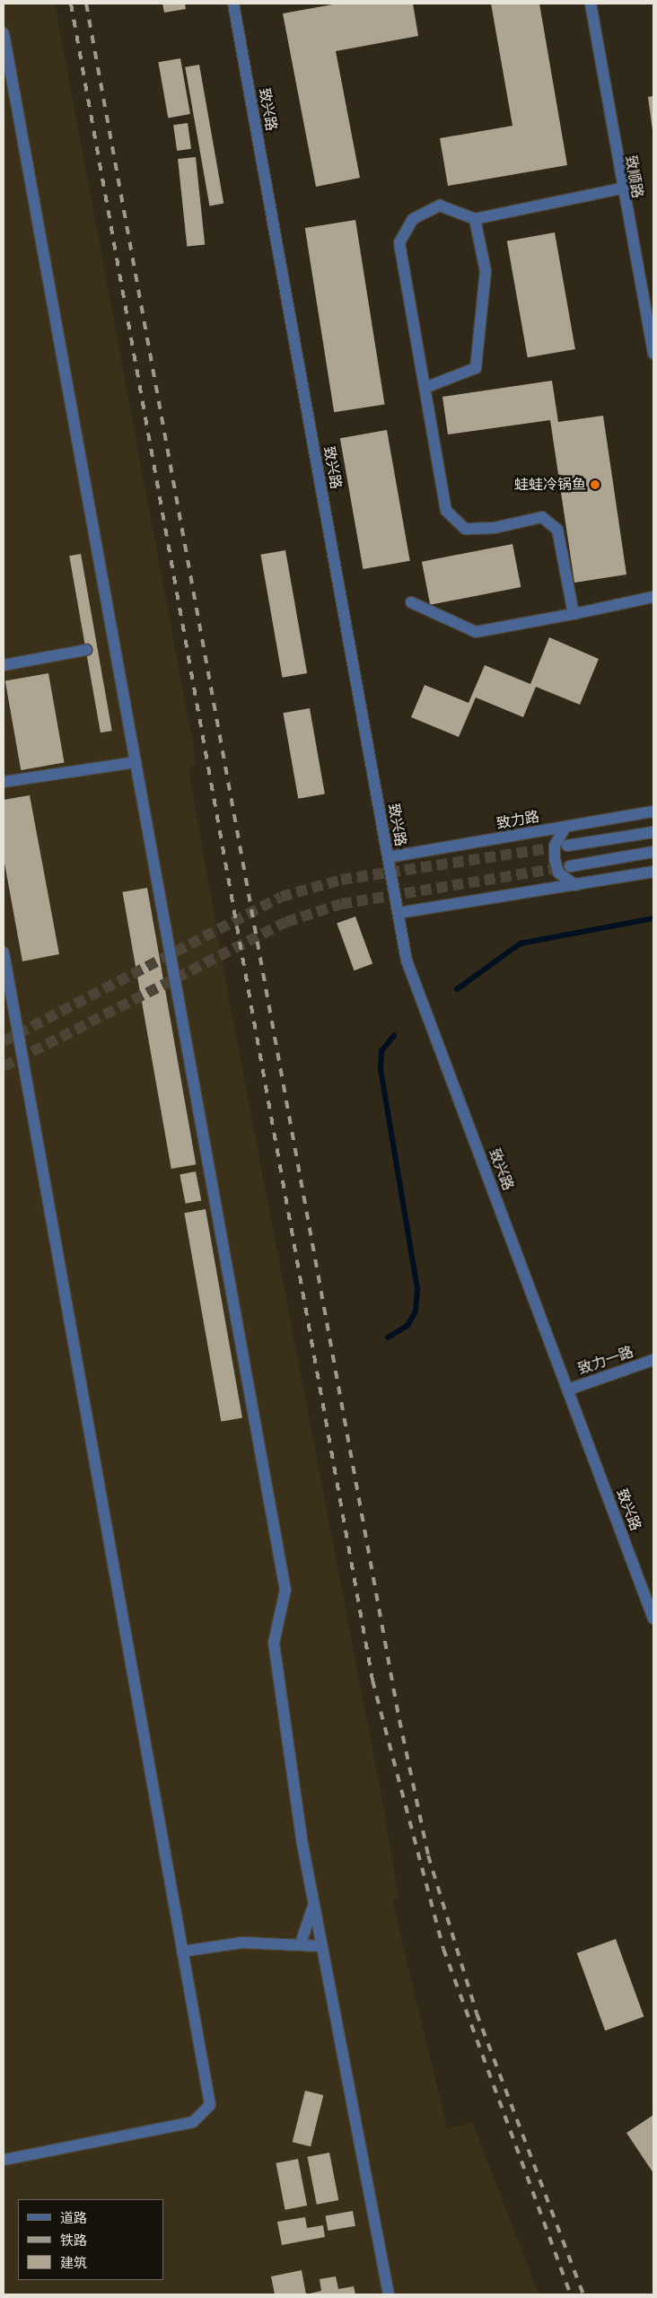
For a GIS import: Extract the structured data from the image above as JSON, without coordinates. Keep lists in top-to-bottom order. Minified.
{"streets":{"street":["致兴路","致顺路","致力路","致力一路"]},"crossings":[["致兴路","致力路"],["致兴路","致力一路"]],"places":["蛙蛙冷锅鱼"],"legend":["道路","铁路","建筑"]}
